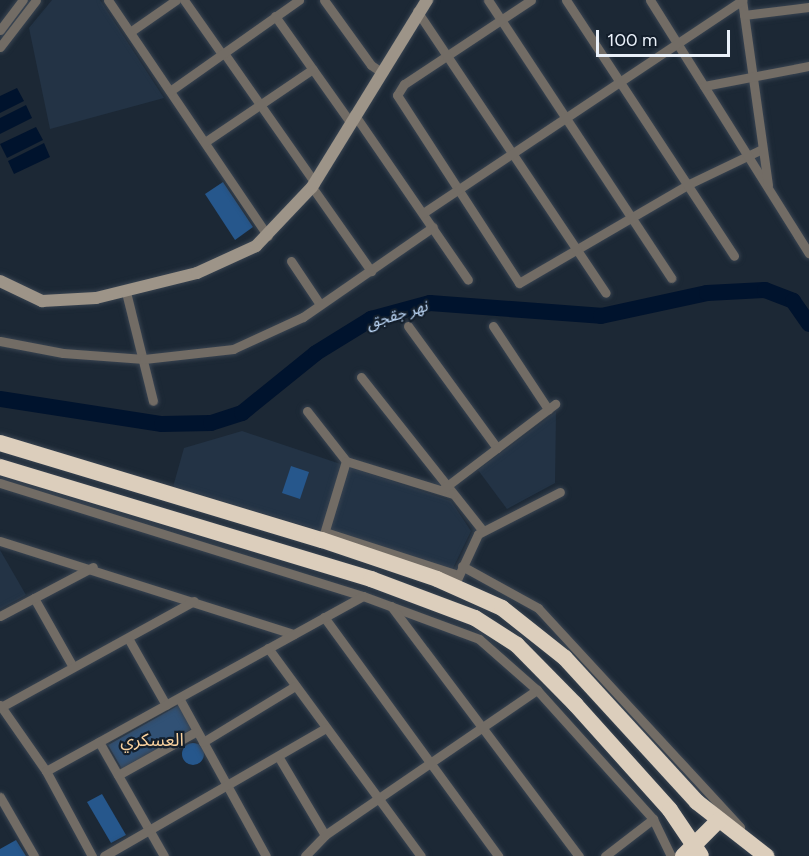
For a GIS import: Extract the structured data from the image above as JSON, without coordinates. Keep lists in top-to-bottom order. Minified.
{"districts":["العسكري"],"water":["نهر جقجق"],"scale_bar":"100 m"}
